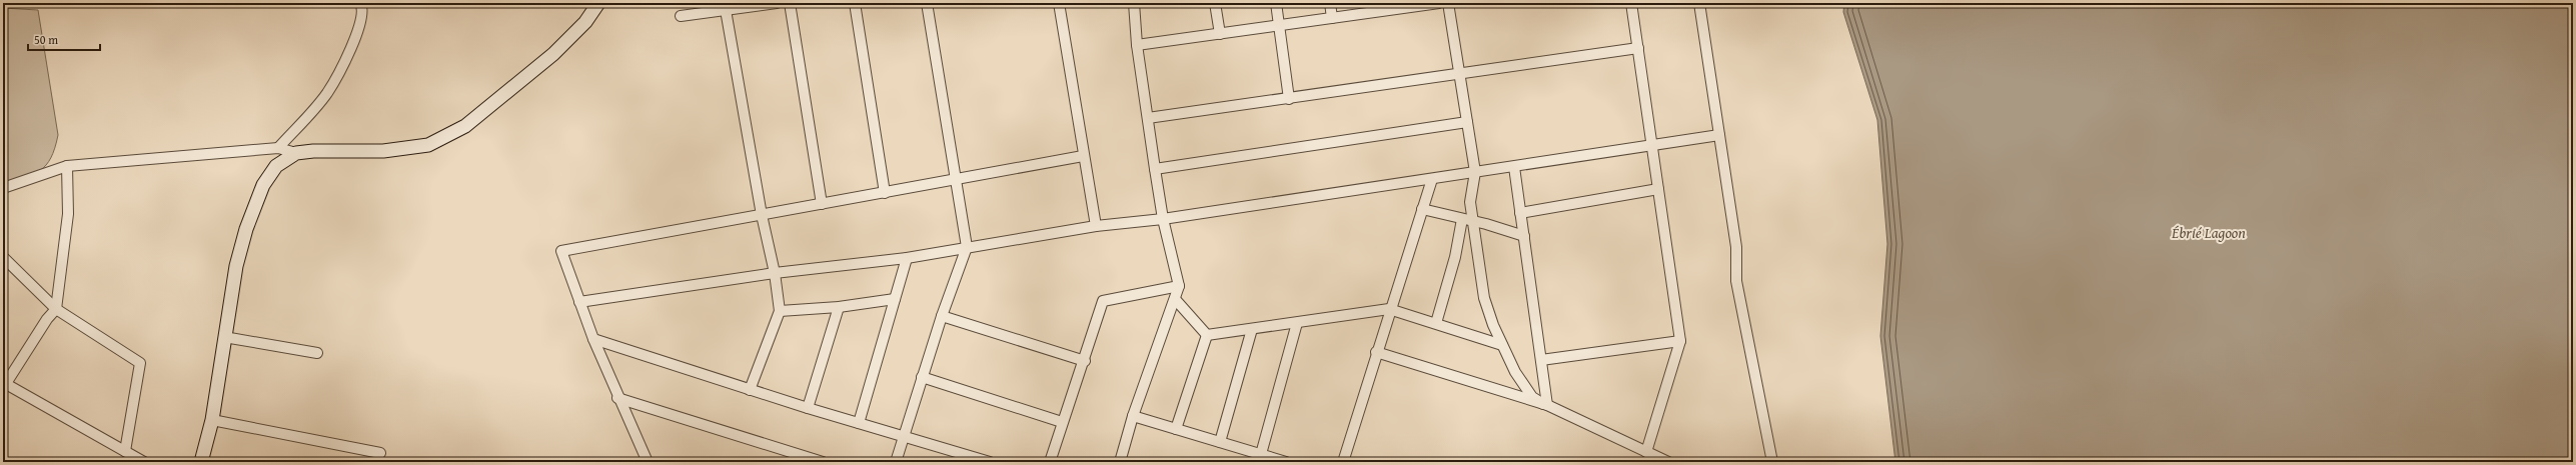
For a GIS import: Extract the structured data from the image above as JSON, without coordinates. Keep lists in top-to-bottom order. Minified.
{"water":["Ébrié Lagoon"],"scale_bar":"50 m"}
